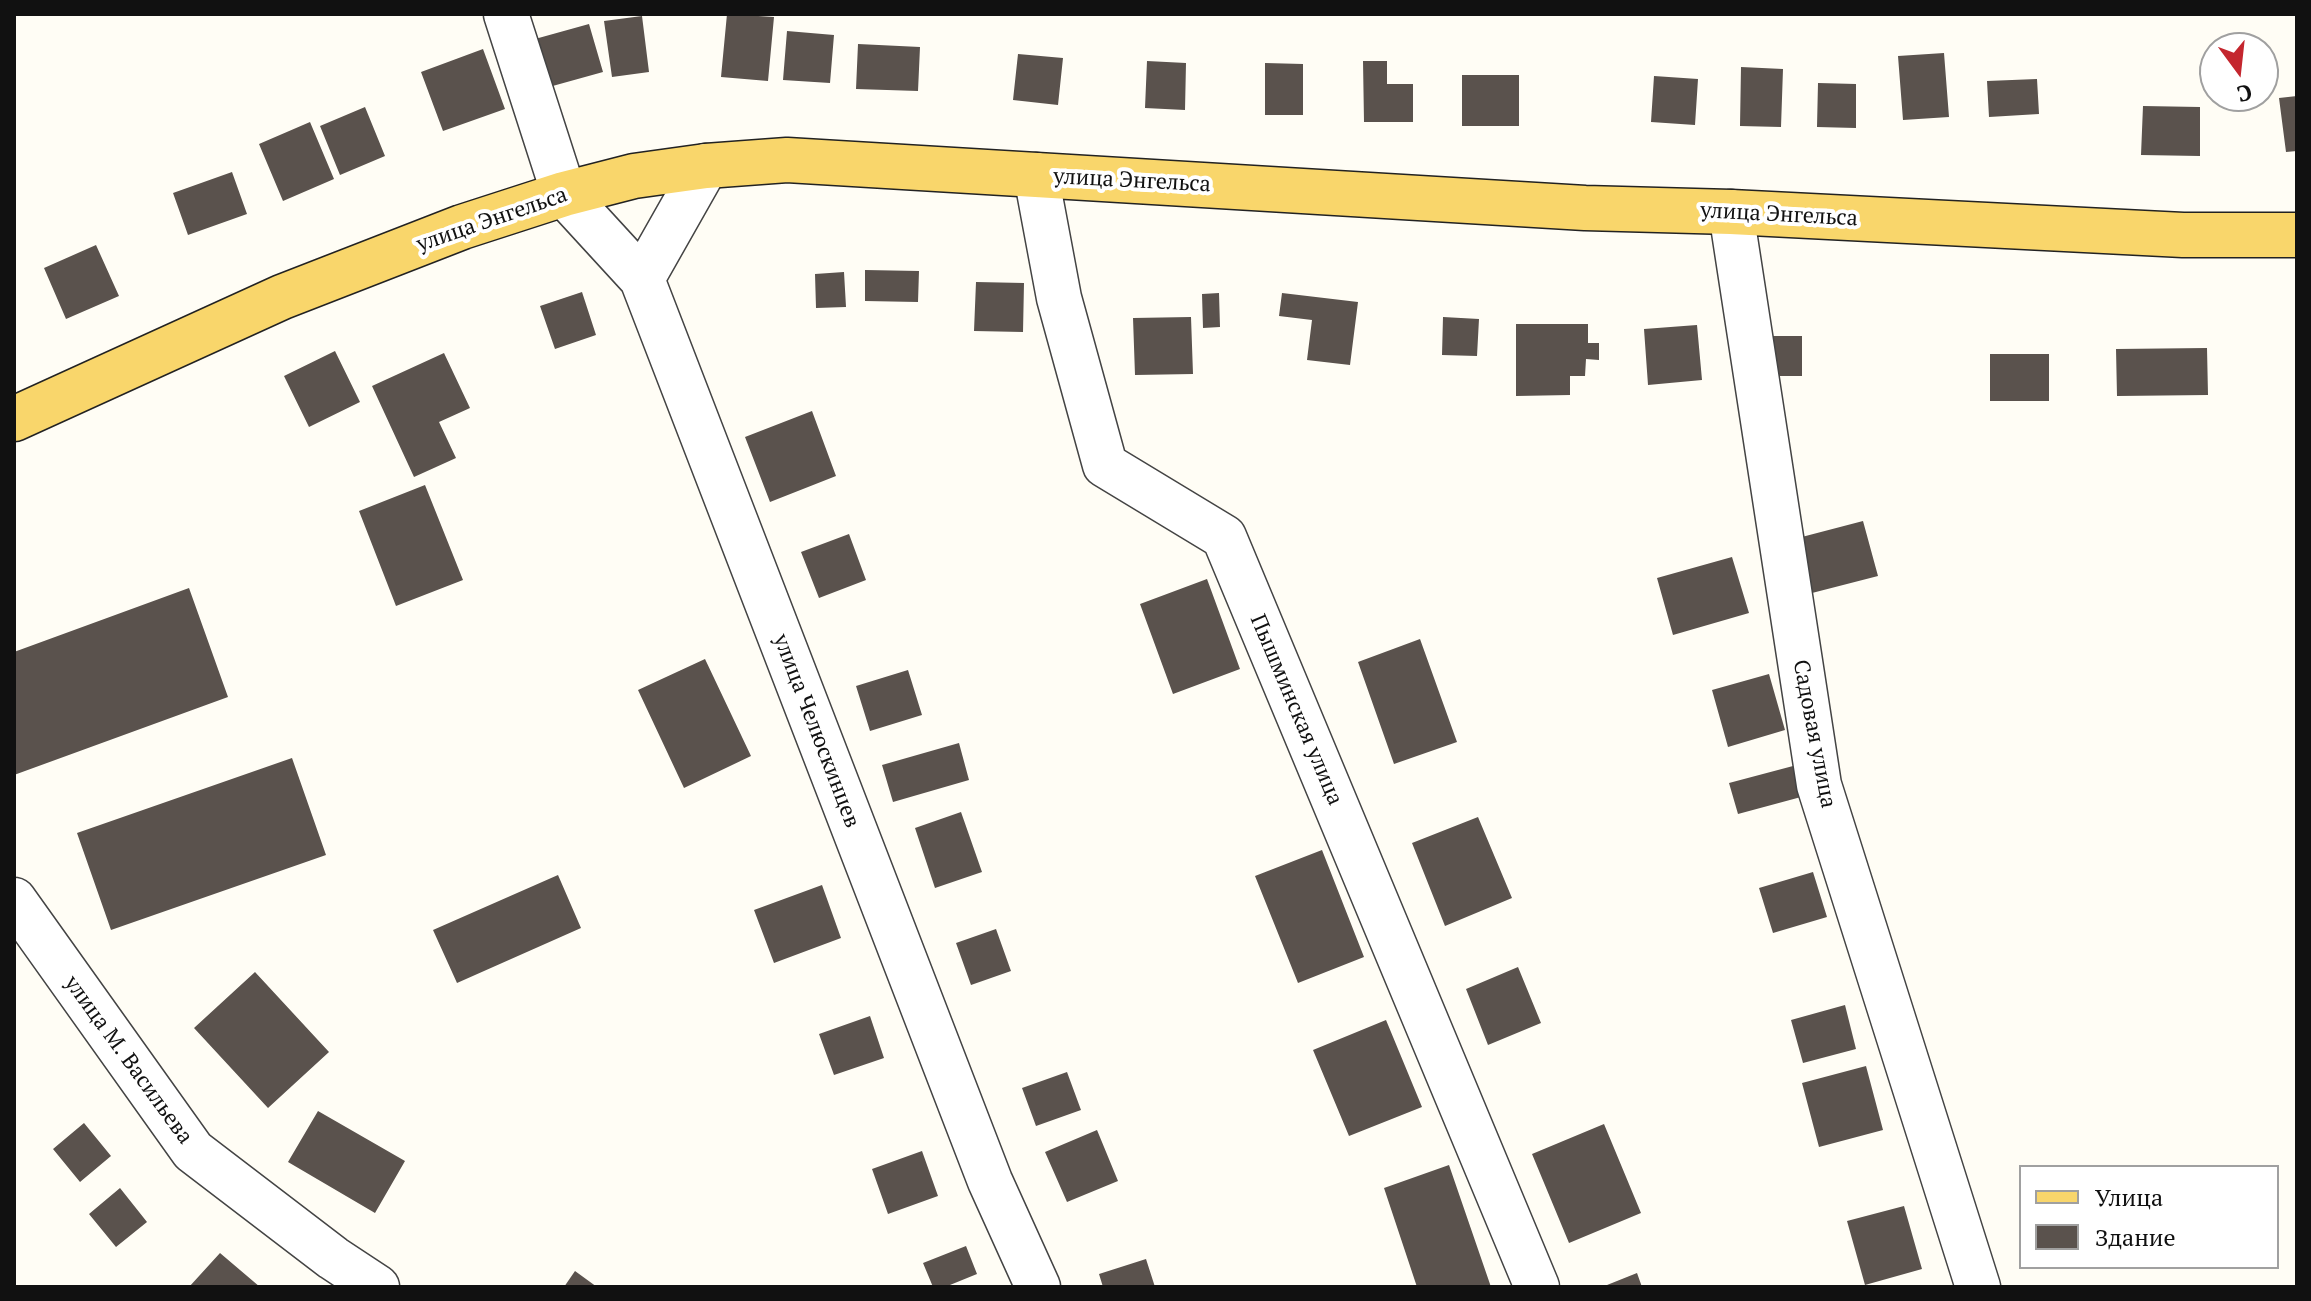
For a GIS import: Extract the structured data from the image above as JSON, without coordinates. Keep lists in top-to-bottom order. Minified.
{"streets":{"main road":["улица Энгельса"],"street":["Пышминская улица","улица Челюскинцев","Садовая улица","улица М. Васильева"]},"crossings":[["улица Энгельса","Пышминская улица"],["улица Энгельса","улица Челюскинцев"],["улица Энгельса","Садовая улица"]],"legend":["Улица","Здание"],"north":"bottom"}
